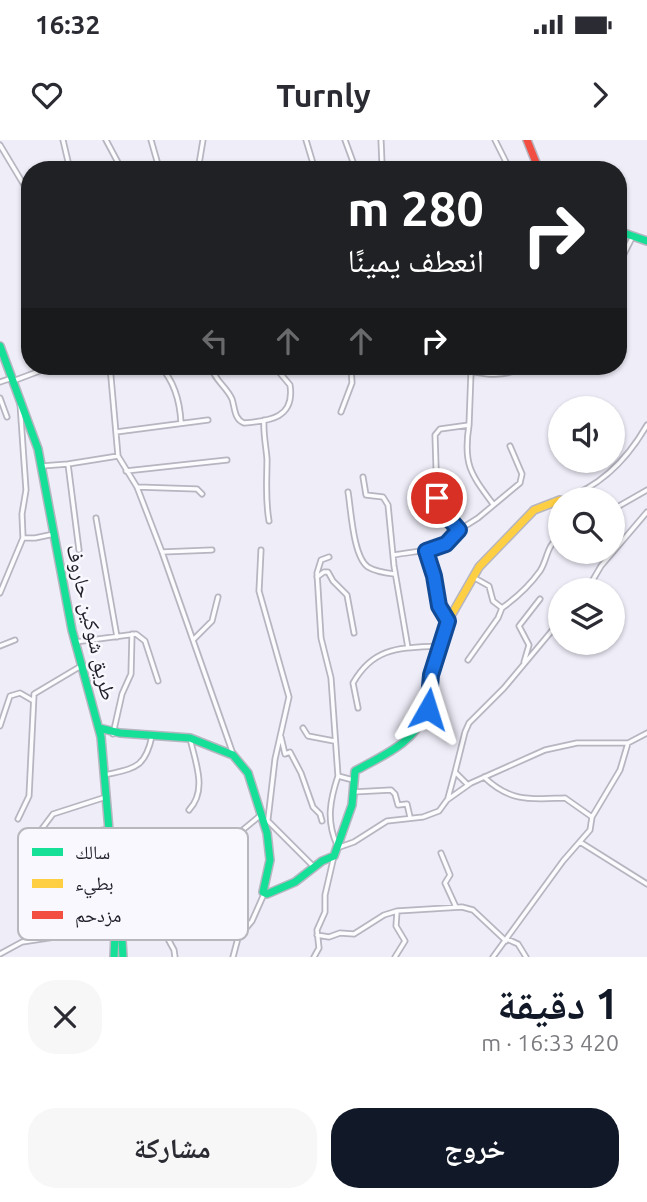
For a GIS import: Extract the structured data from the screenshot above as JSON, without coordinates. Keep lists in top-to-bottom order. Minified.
{"streets":{"street":["طريق شوكين حاروف"]},"legend":["سالك","بطيء","مزدحم"],"page":{"status":"16:32","header":"Turnly","turn":["280 m","انعطف يمينًا"],"heading":["1 دقيقة","420 m · 16:33"],"buttons":["خروج","مشاركة"]}}
